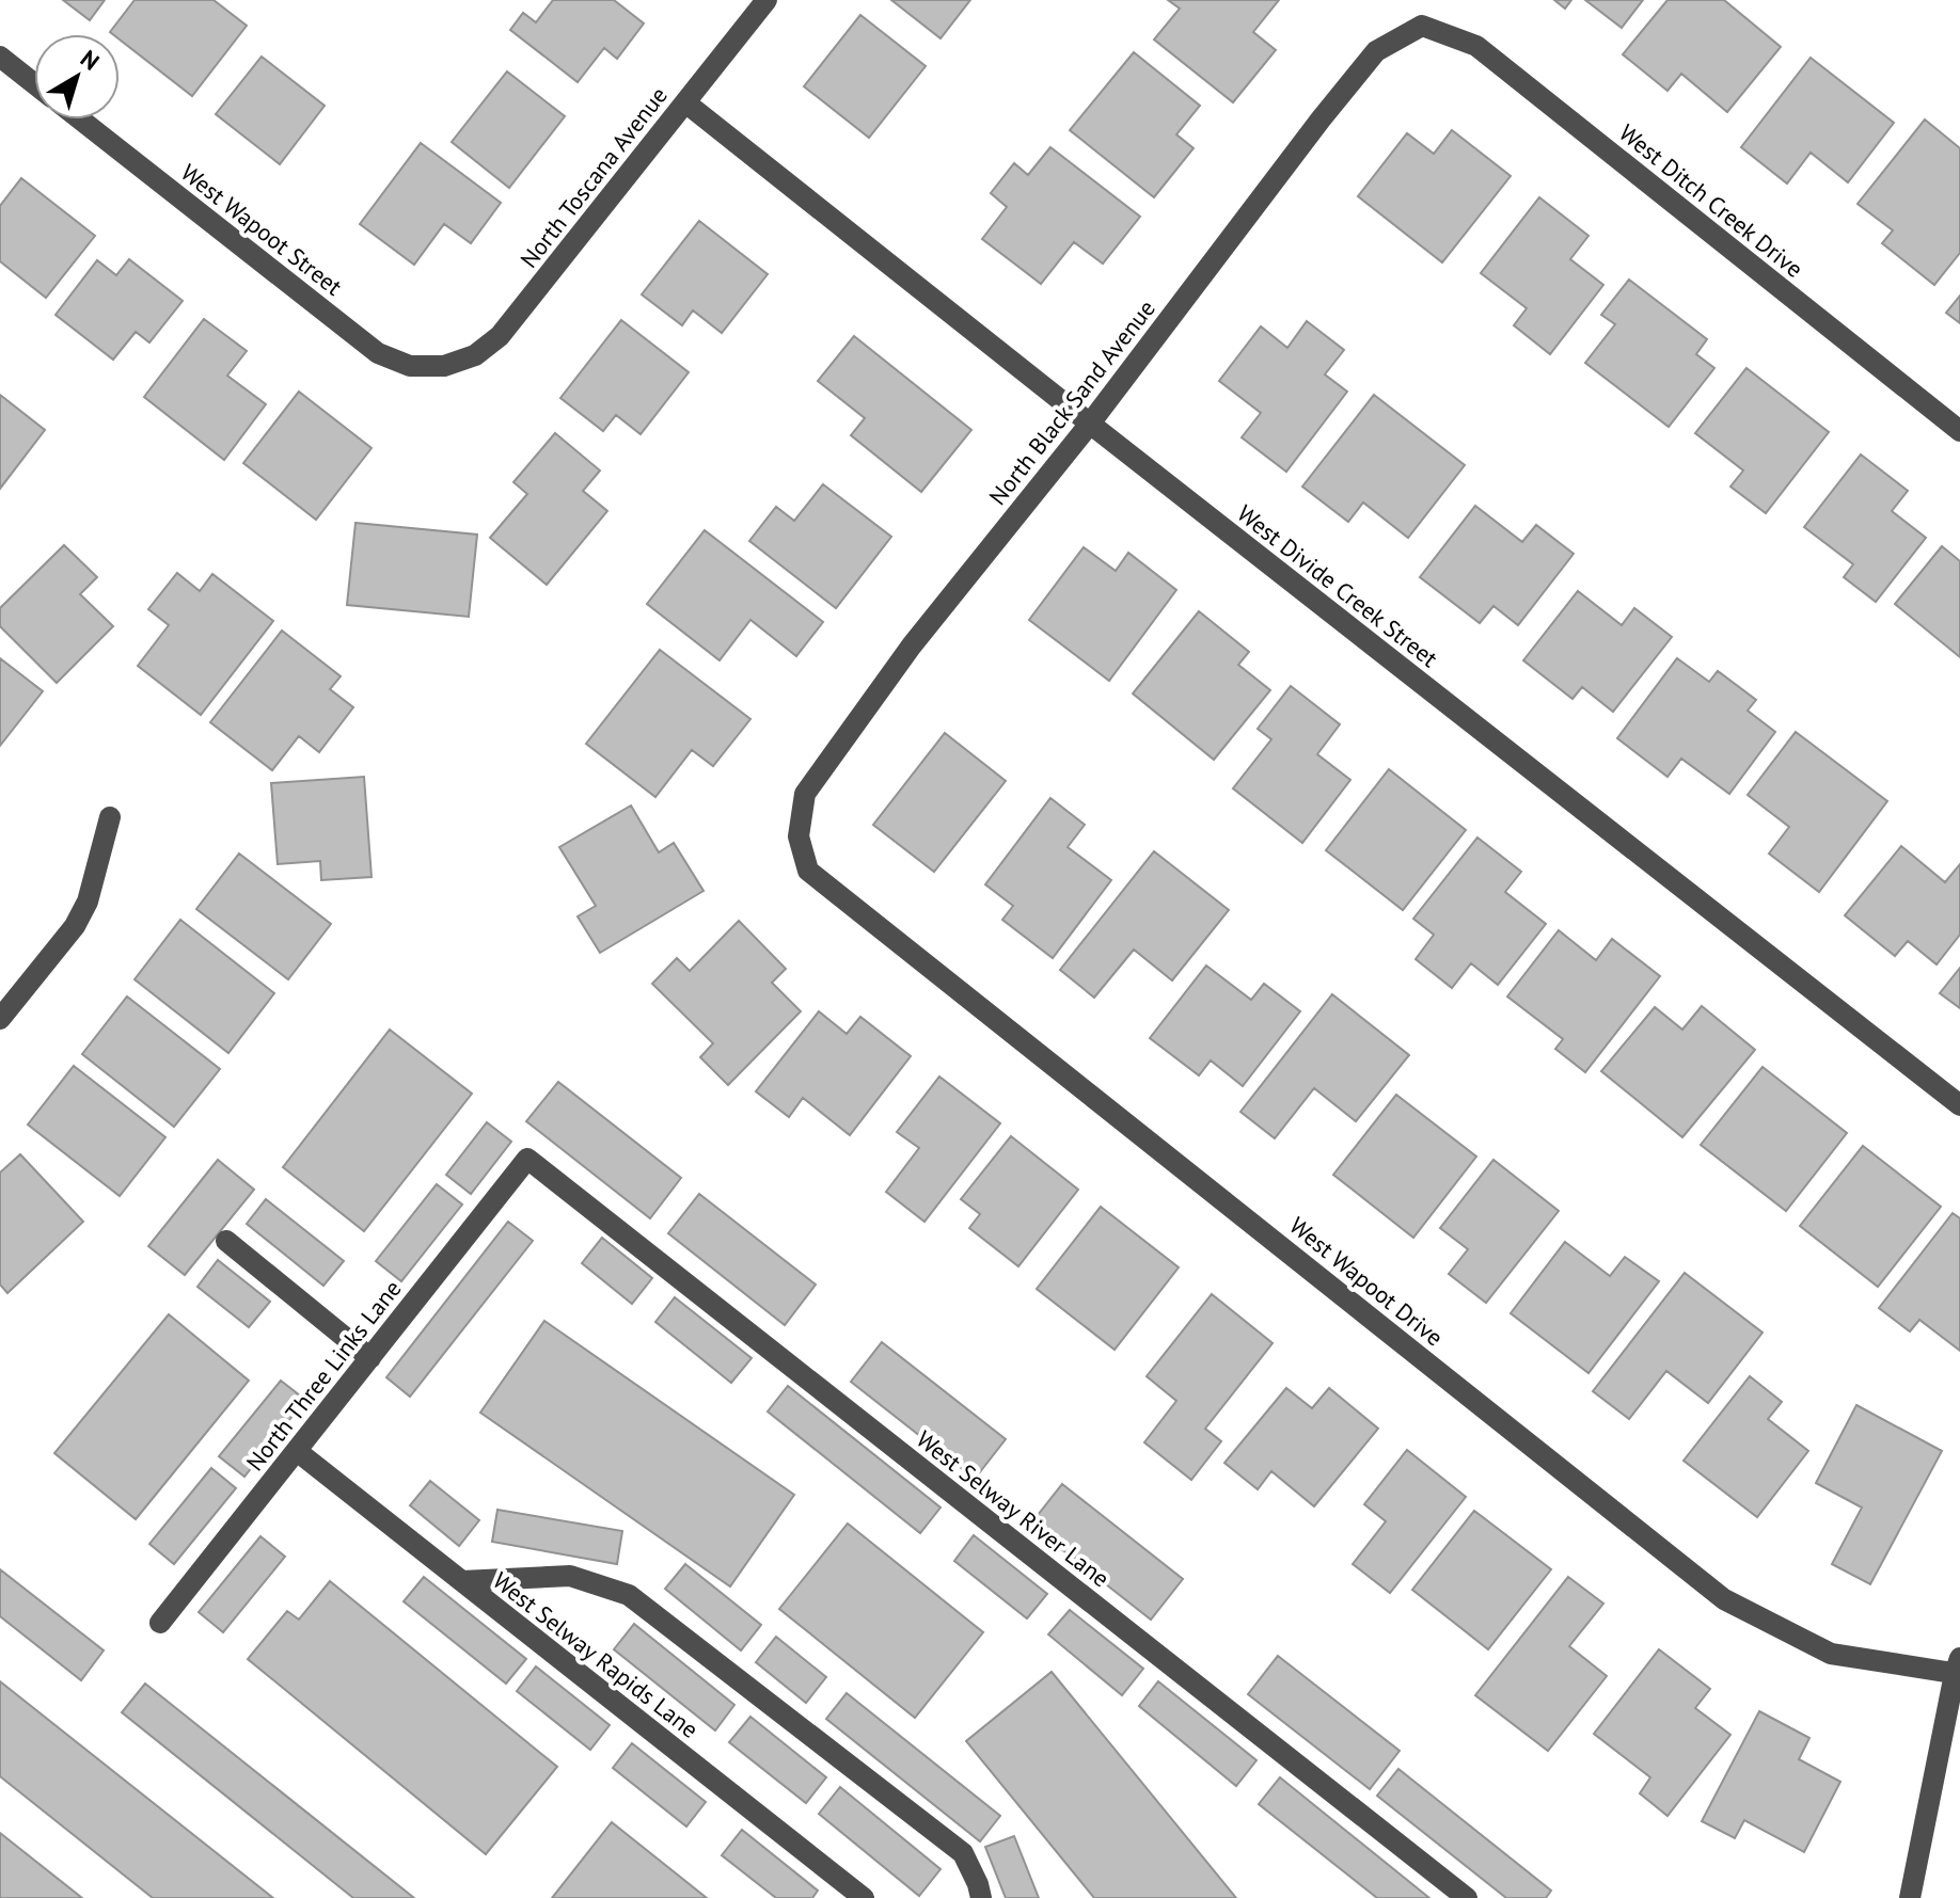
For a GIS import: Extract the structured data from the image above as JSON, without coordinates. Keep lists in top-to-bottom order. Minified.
{"streets":{"street":["North Toscana Avenue","West Ditch Creek Drive","West Wapoot Street","North Black Sand Avenue","West Divide Creek Street","West Wapoot Drive","North Three Links Lane","West Selway River Lane","West Selway Rapids Lane"]},"crossings":[["North Toscana Avenue","West Wapoot Street"],["North Toscana Avenue","West Divide Creek Street"],["West Ditch Creek Drive","North Black Sand Avenue"],["North Black Sand Avenue","West Divide Creek Street"],["North Black Sand Avenue","West Wapoot Drive"],["North Three Links Lane","West Selway River Lane"],["North Three Links Lane","West Selway Rapids Lane"]],"north":"top right"}
